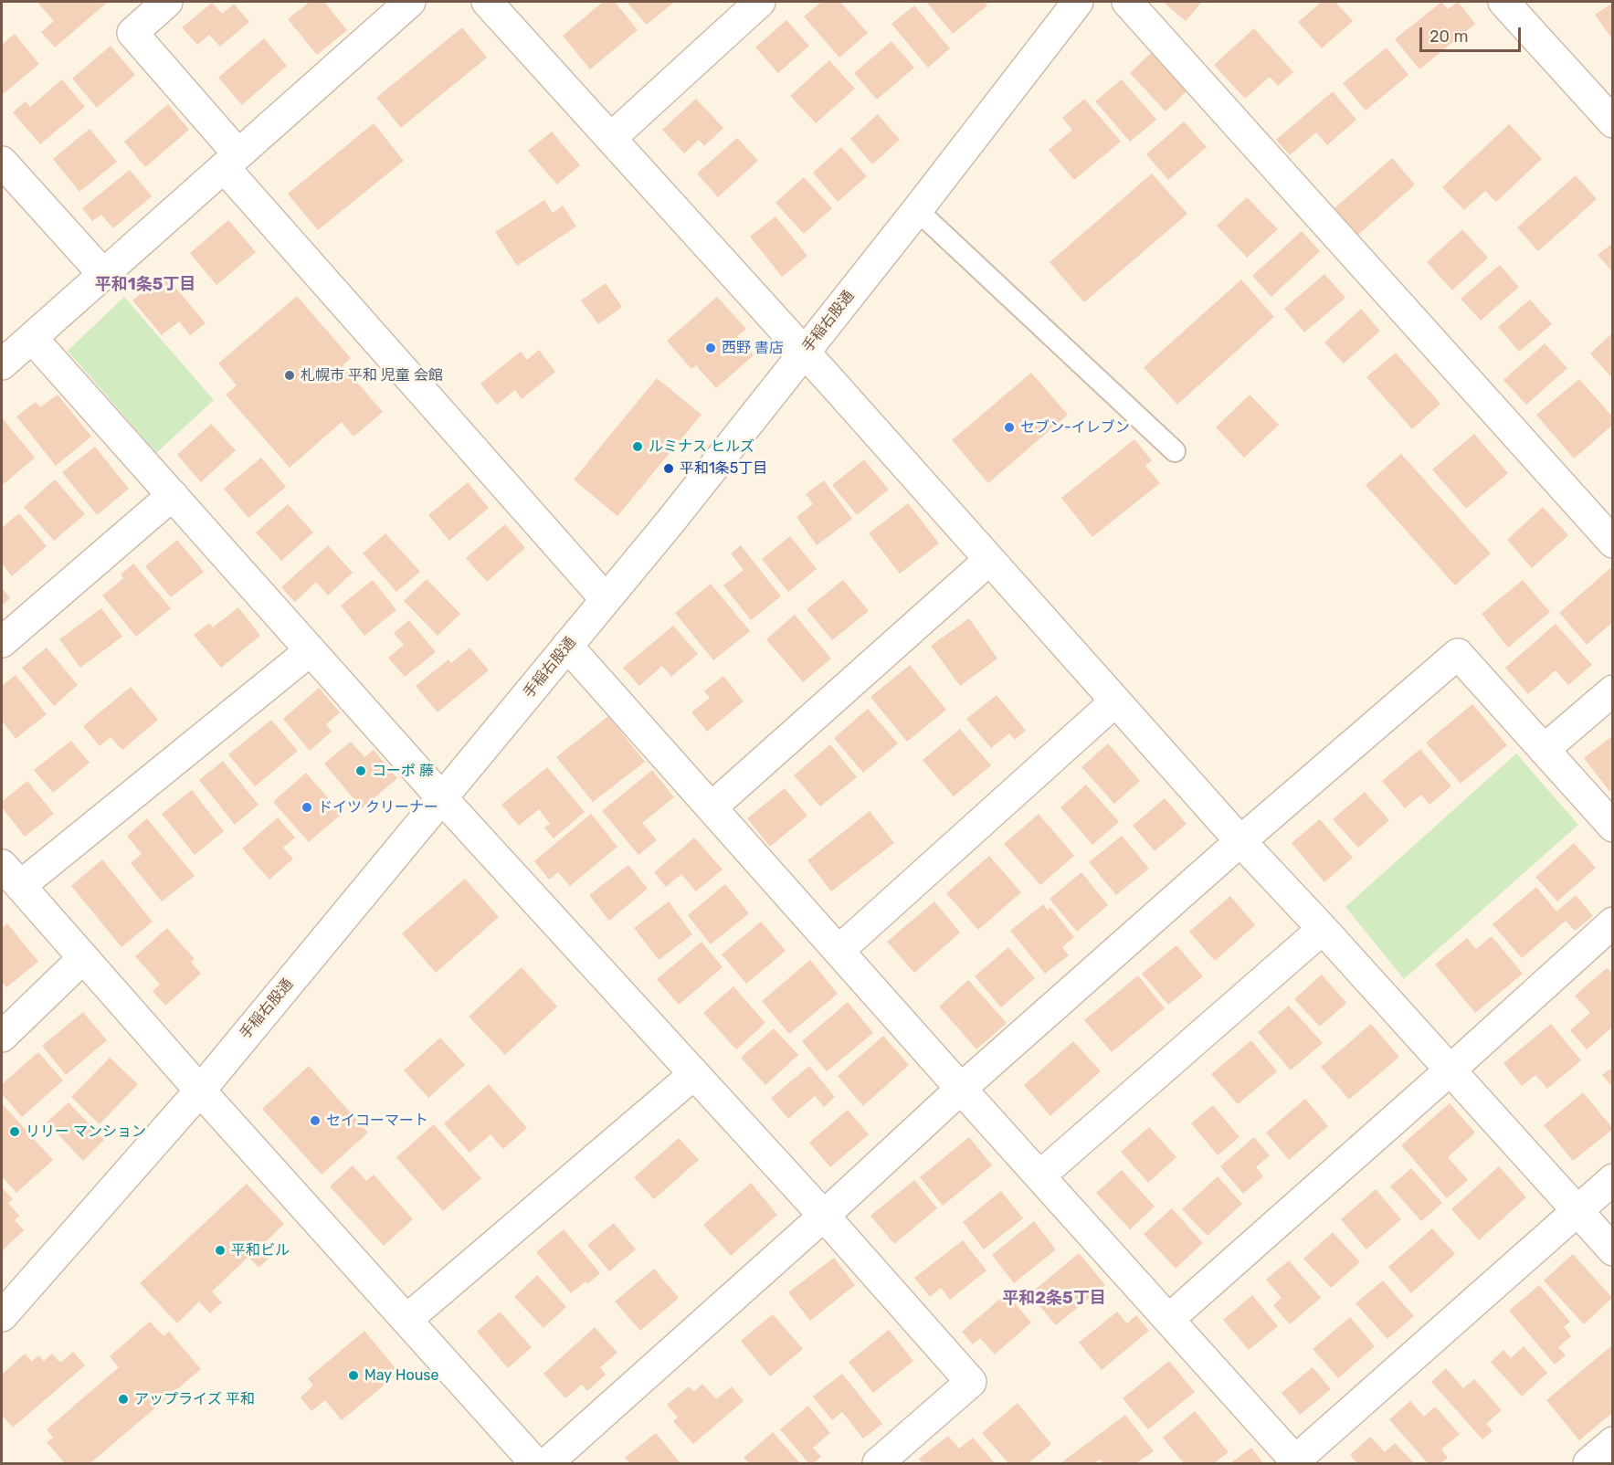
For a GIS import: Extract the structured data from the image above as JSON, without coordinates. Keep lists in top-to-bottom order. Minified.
{"streets":{"street":["手稲右股通"]},"districts":["平和1条5丁目","平和2条5丁目"],"places":["西野 書店","札幌市 平和 児童 会館","セブン-イレブン","ルミナス ヒルズ","平和1条5丁目","コーポ 藤","ドイツ クリーナー","セイコーマート","リリー マンション","平和ビル","May House","アップライズ 平和"],"scale_bar":"20 m"}
